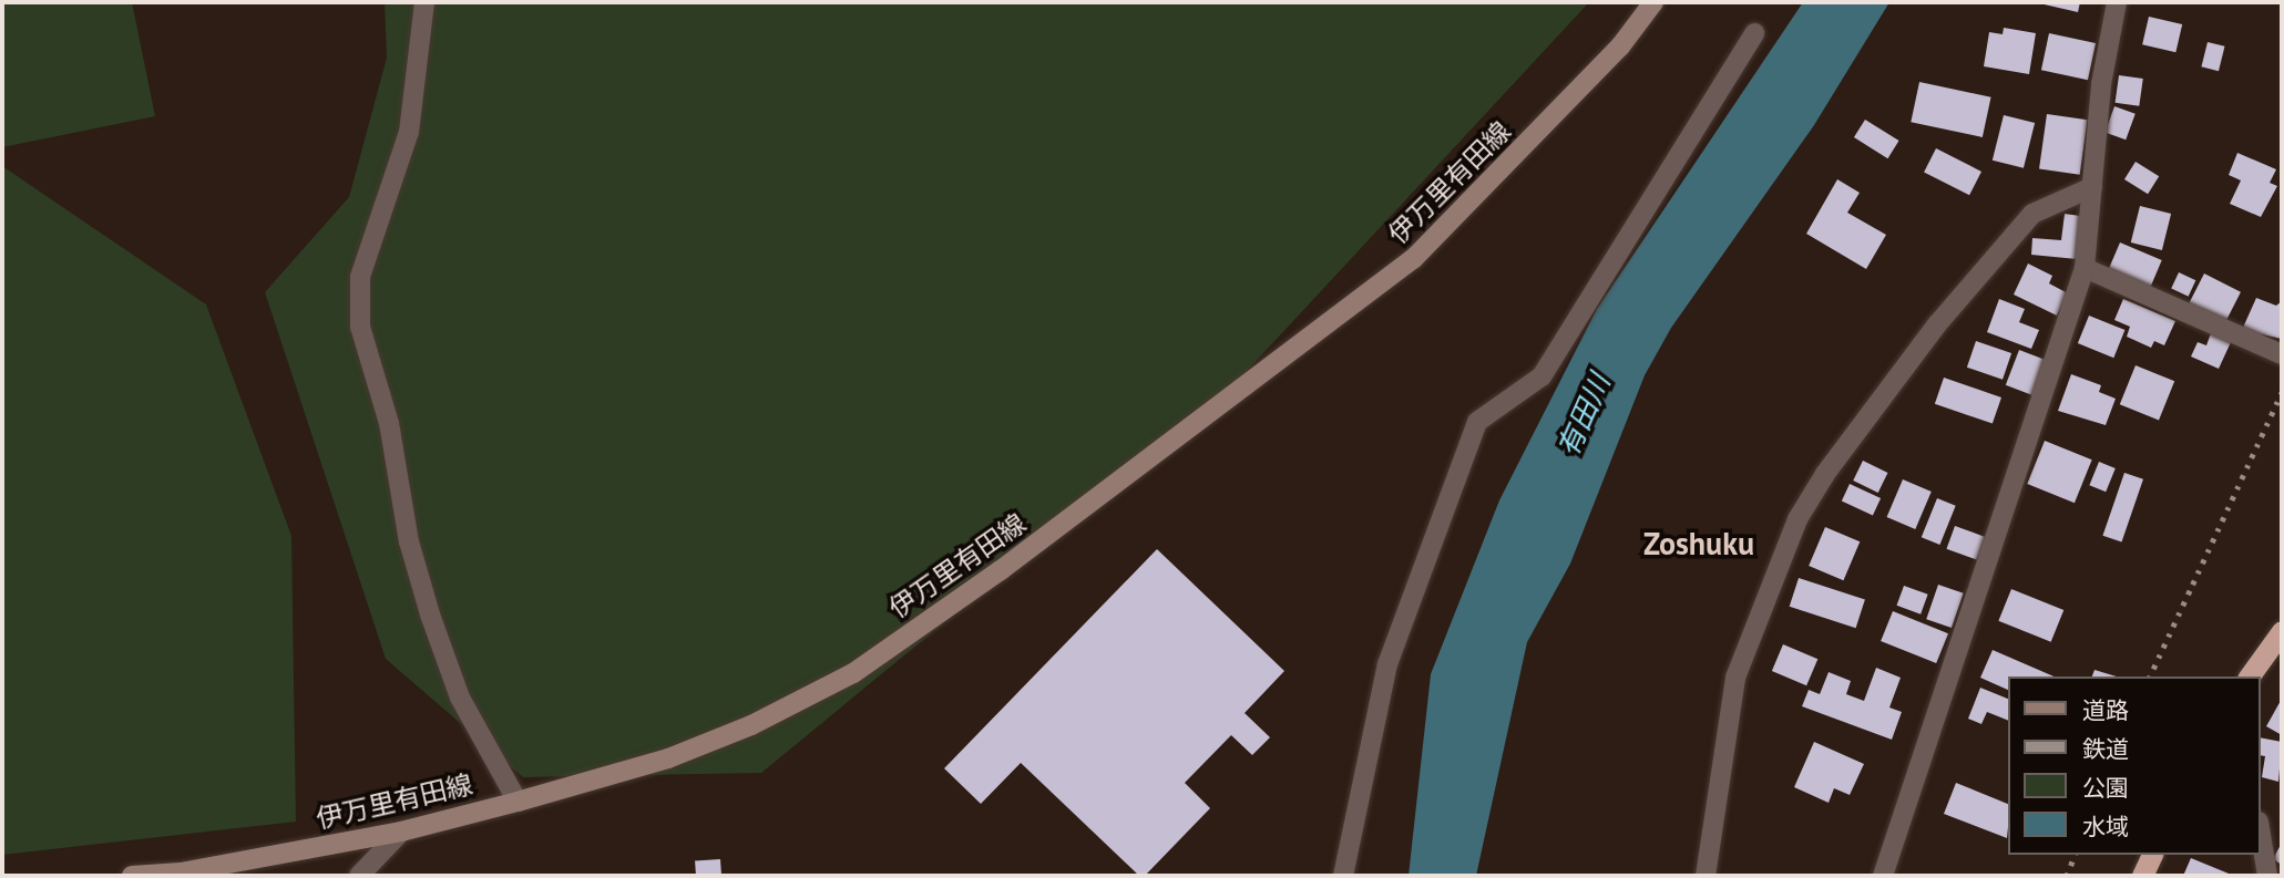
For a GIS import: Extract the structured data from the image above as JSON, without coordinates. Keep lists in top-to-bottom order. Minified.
{"streets":{"main road":["伊万里有田線"]},"districts":["Zoshuku"],"water":["有田川"],"legend":["道路","鉄道","公園","水域"]}
